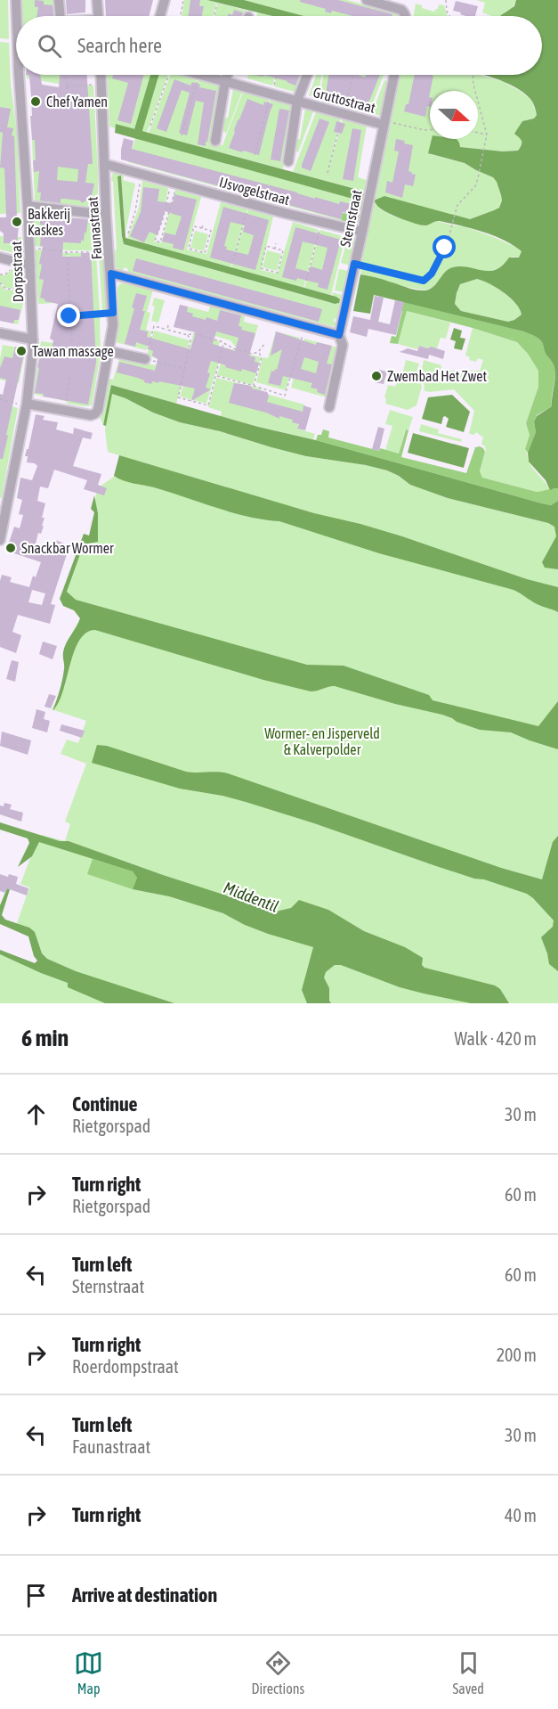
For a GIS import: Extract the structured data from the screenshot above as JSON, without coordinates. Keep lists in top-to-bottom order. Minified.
{"streets":{"street":["Gruttostraat","IJsvogelstraat","Sternstraat","Faunastraat","Dorpsstraat"]},"crossings":[["Gruttostraat","Sternstraat"],["IJsvogelstraat","Sternstraat"],["IJsvogelstraat","Faunastraat"],["Faunastraat","Dorpsstraat"]],"water":["Middentil"],"parks":["Wormer- en Jisperveld & Kalverpolder"],"places":["Chef Yamen","Bakkerij Kaskes","Tawan massage","Zwembad Het Zwet","Snackbar Wormer"],"north":"right","page":{"search":"Search here","heading":["6 min","Walk · 420 m"],"list":[["Continue","Rietgorspad","30 m"],["Turn right","Rietgorspad","60 m"],["Turn left","Sternstraat","60 m"],["Turn right","Roerdompstraat","200 m"],["Turn left","Faunastraat","30 m"],["Turn right","40 m"],"Arrive at destination"],"nav":["Map","Directions","Saved"]}}
